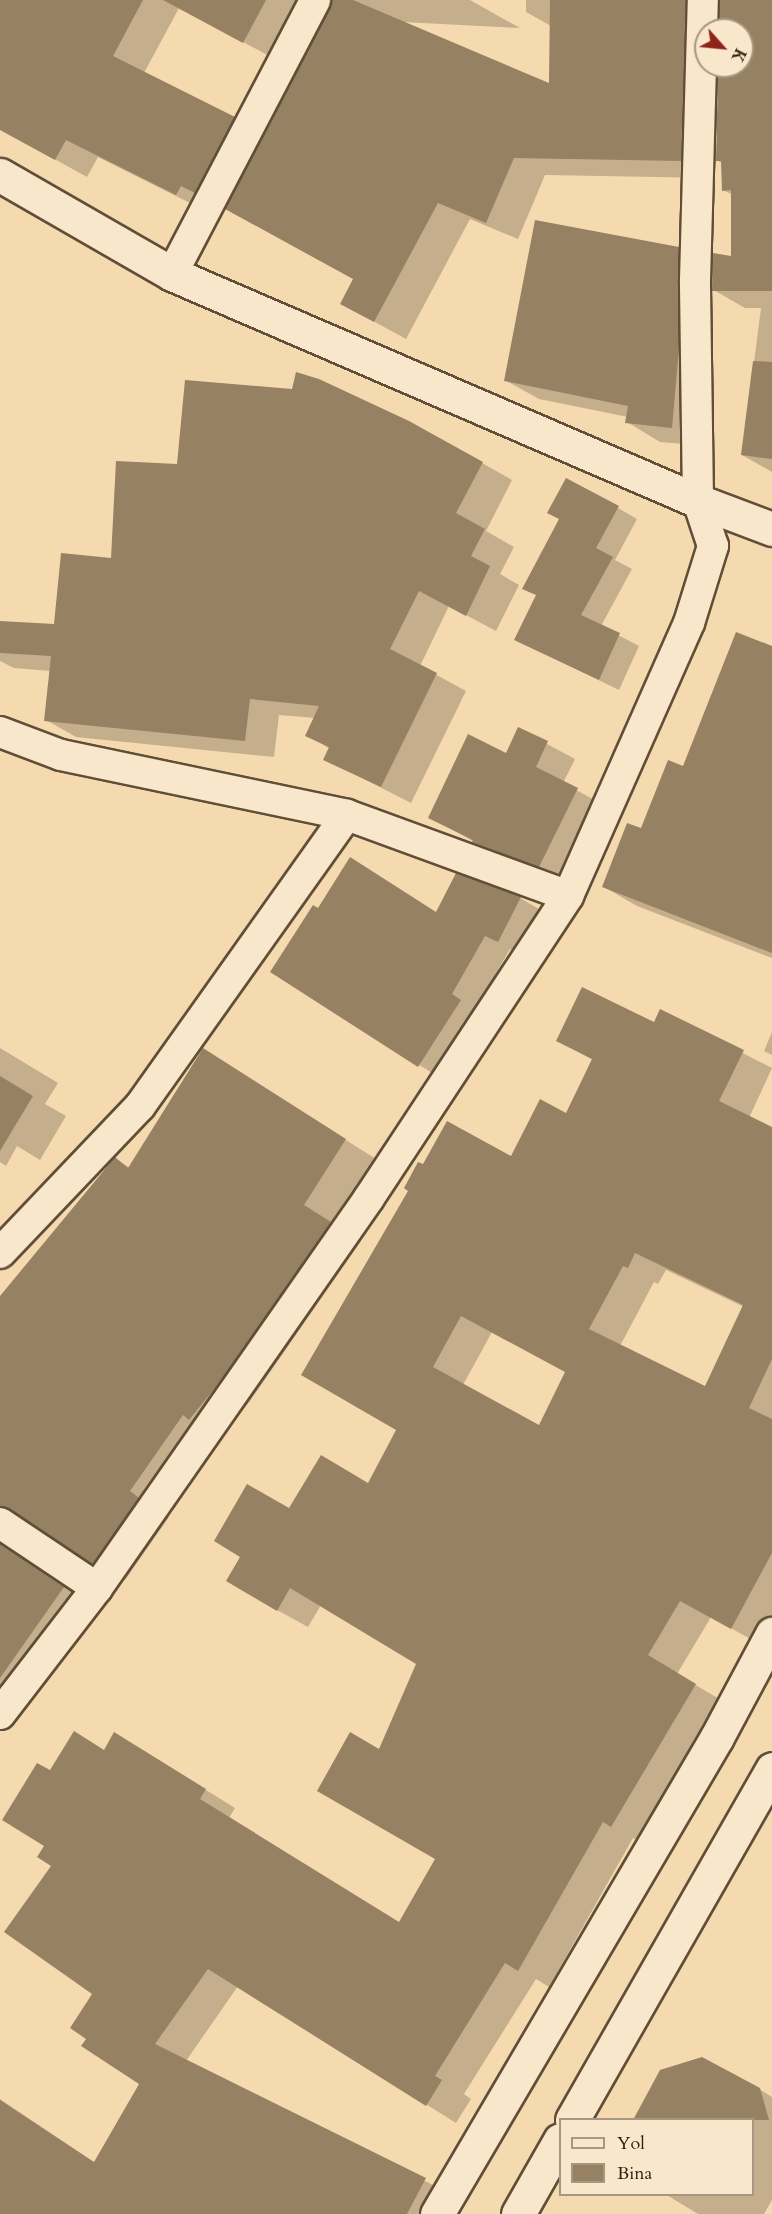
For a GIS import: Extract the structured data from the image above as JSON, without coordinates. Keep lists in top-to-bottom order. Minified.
{"legend":["Yol","Bina"],"north":"bottom right"}
